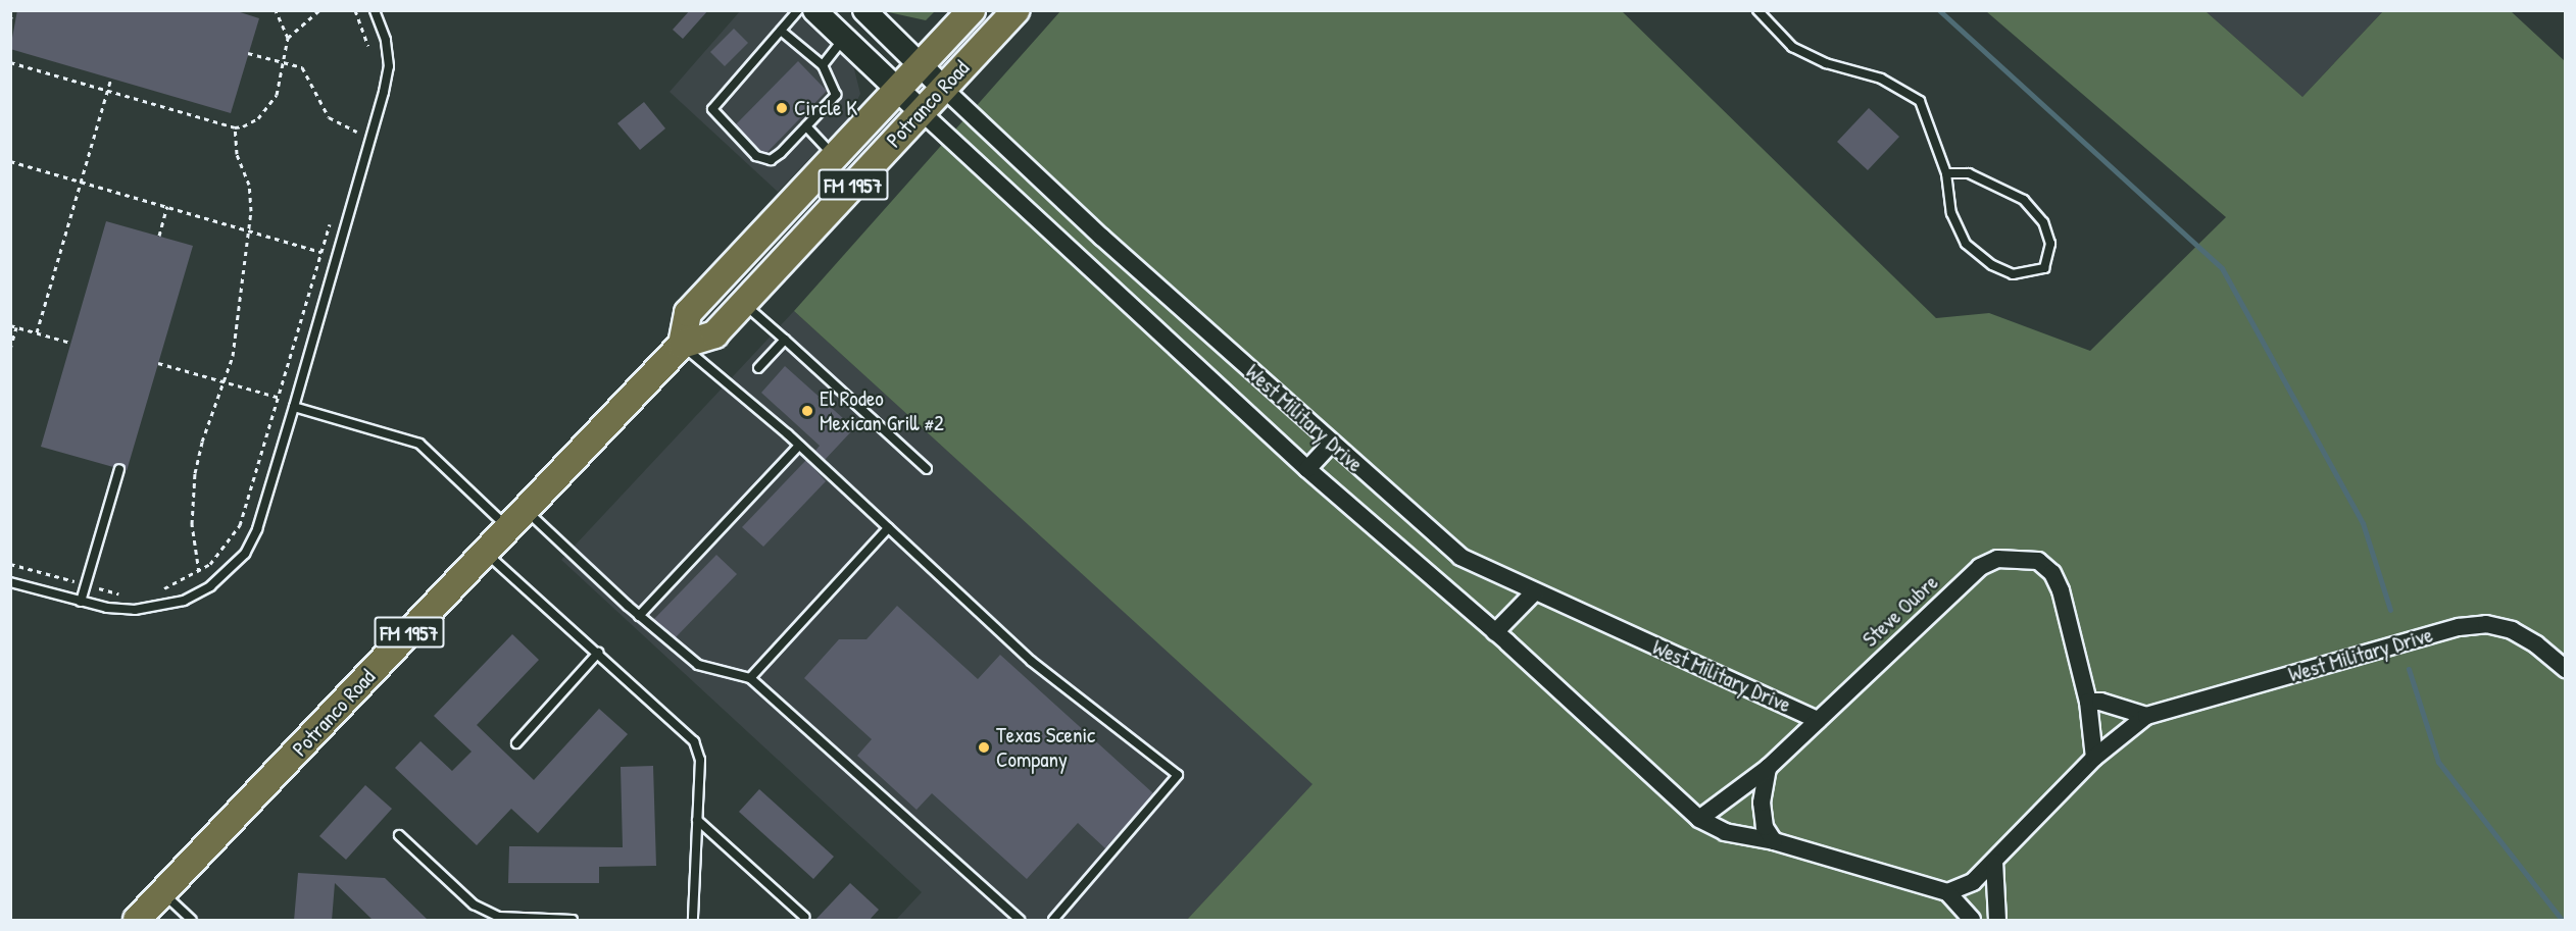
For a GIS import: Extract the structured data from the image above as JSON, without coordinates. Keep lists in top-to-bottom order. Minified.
{"streets":{"main road":["Potranco Road","FM 1957","West Military Drive"],"street":["Steve Oubre"]},"crossings":[["Potranco Road","West Military Drive"],["West Military Drive","Steve Oubre"]],"places":["Circle K","El Rodeo Mexican Grill #2","Texas Scenic Company"]}
